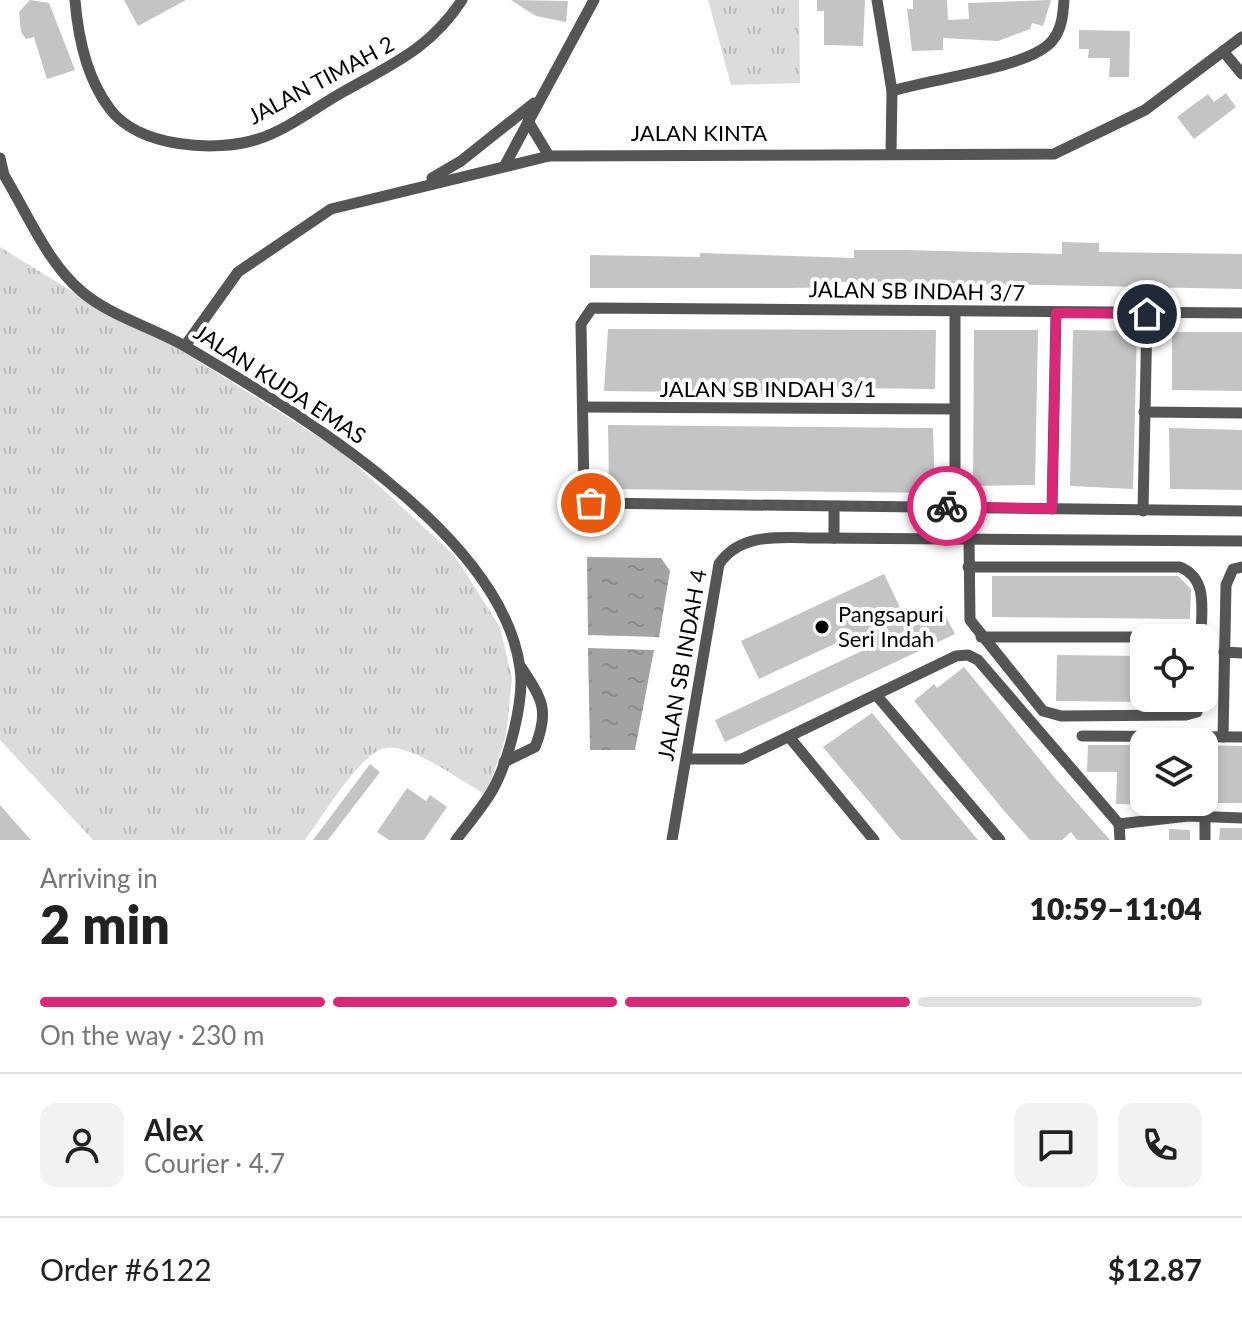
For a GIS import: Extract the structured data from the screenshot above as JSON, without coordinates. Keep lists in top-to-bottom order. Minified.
{"streets":{"street":["JALAN TIMAH 2","JALAN KINTA","JALAN SB INDAH 3/7","JALAN KUDA EMAS","JALAN SB INDAH 3/1","JALAN SB INDAH 4"]},"crossings":[["JALAN KINTA","JALAN KUDA EMAS"],["JALAN SB INDAH 3/7","JALAN SB INDAH 3/1"]],"places":["Pangsapuri Seri Indah"],"page":{"heading":["2 min","Arriving in","10:59–11:04"],"panel":["Alex","Courier · 4.7","Order #6122","$12.87"],"bar":"On the way · 230 m"}}
